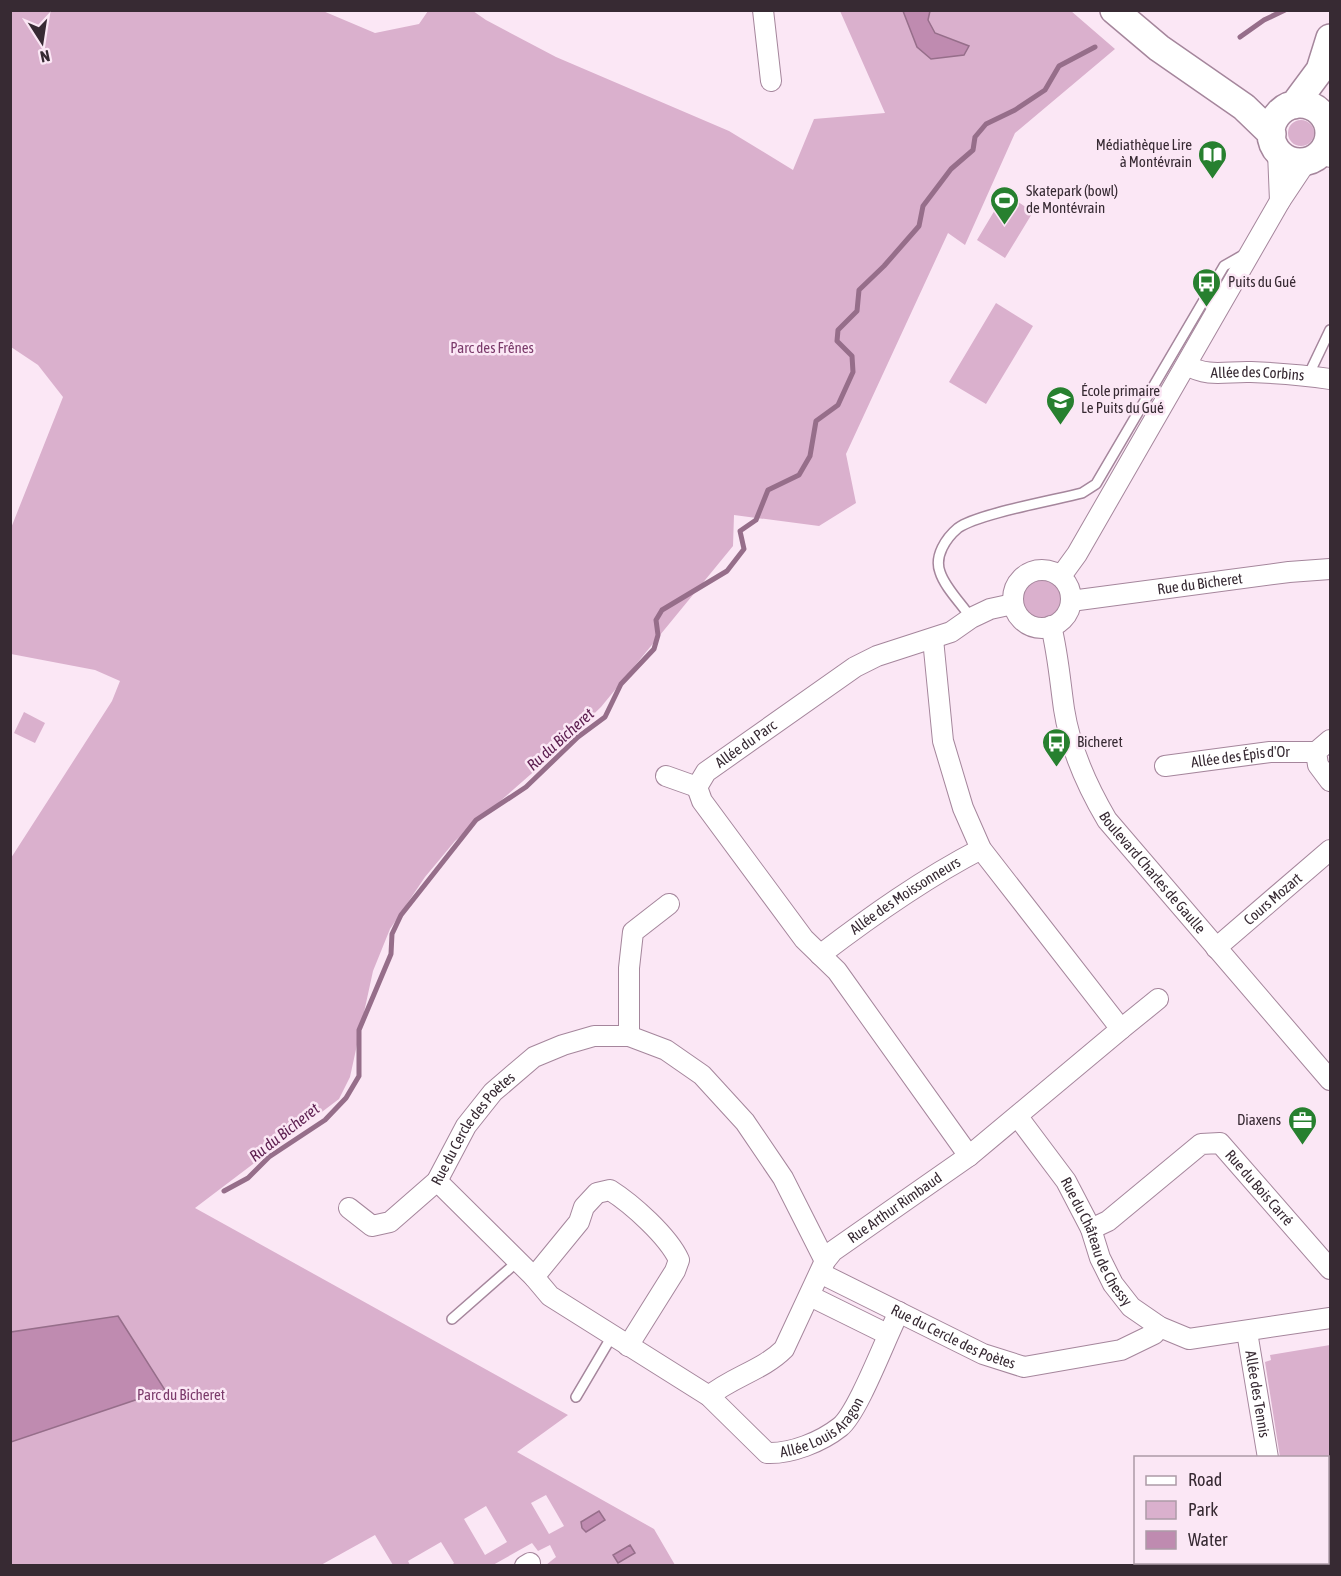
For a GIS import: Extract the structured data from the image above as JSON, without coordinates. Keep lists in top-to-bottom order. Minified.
{"streets":{"street":["Allée des Corbins","Rue du Bicheret","Allée du Parc","Allée des Épis d'Or","Boulevard Charles de Gaulle","Allée des Moissonneurs","Cours Mozart","Rue du Cercle des Poètes","Rue du Bois Carré","Rue Arthur Rimbaud","Rue du Château de Chessy","Allée des Tennis","Allée Louis Aragon"]},"crossings":[["Rue du Bicheret","Allée du Parc"],["Rue du Bicheret","Boulevard Charles de Gaulle"],["Allée du Parc","Boulevard Charles de Gaulle"],["Boulevard Charles de Gaulle","Cours Mozart"],["Rue du Cercle des Poètes","Rue Arthur Rimbaud"],["Rue du Cercle des Poètes","Rue du Château de Chessy"],["Rue du Cercle des Poètes","Allée Louis Aragon"],["Rue du Bois Carré","Rue du Château de Chessy"],["Rue Arthur Rimbaud","Rue du Château de Chessy"],["Rue du Château de Chessy","Allée des Tennis"]],"water":["Ru du Bicheret"],"parks":["Parc des Frênes","Parc du Bicheret"],"places":{"library":["Médiathèque Lire à Montévrain"],"sports":["Skatepark (bowl) de Montévrain"],"bus stop":["Puits du Gué","Bicheret"],"school or university":["École primaire Le Puits du Gué"],"office":["Diaxens"]},"legend":["Road","Park","Water"],"north":"bottom"}
